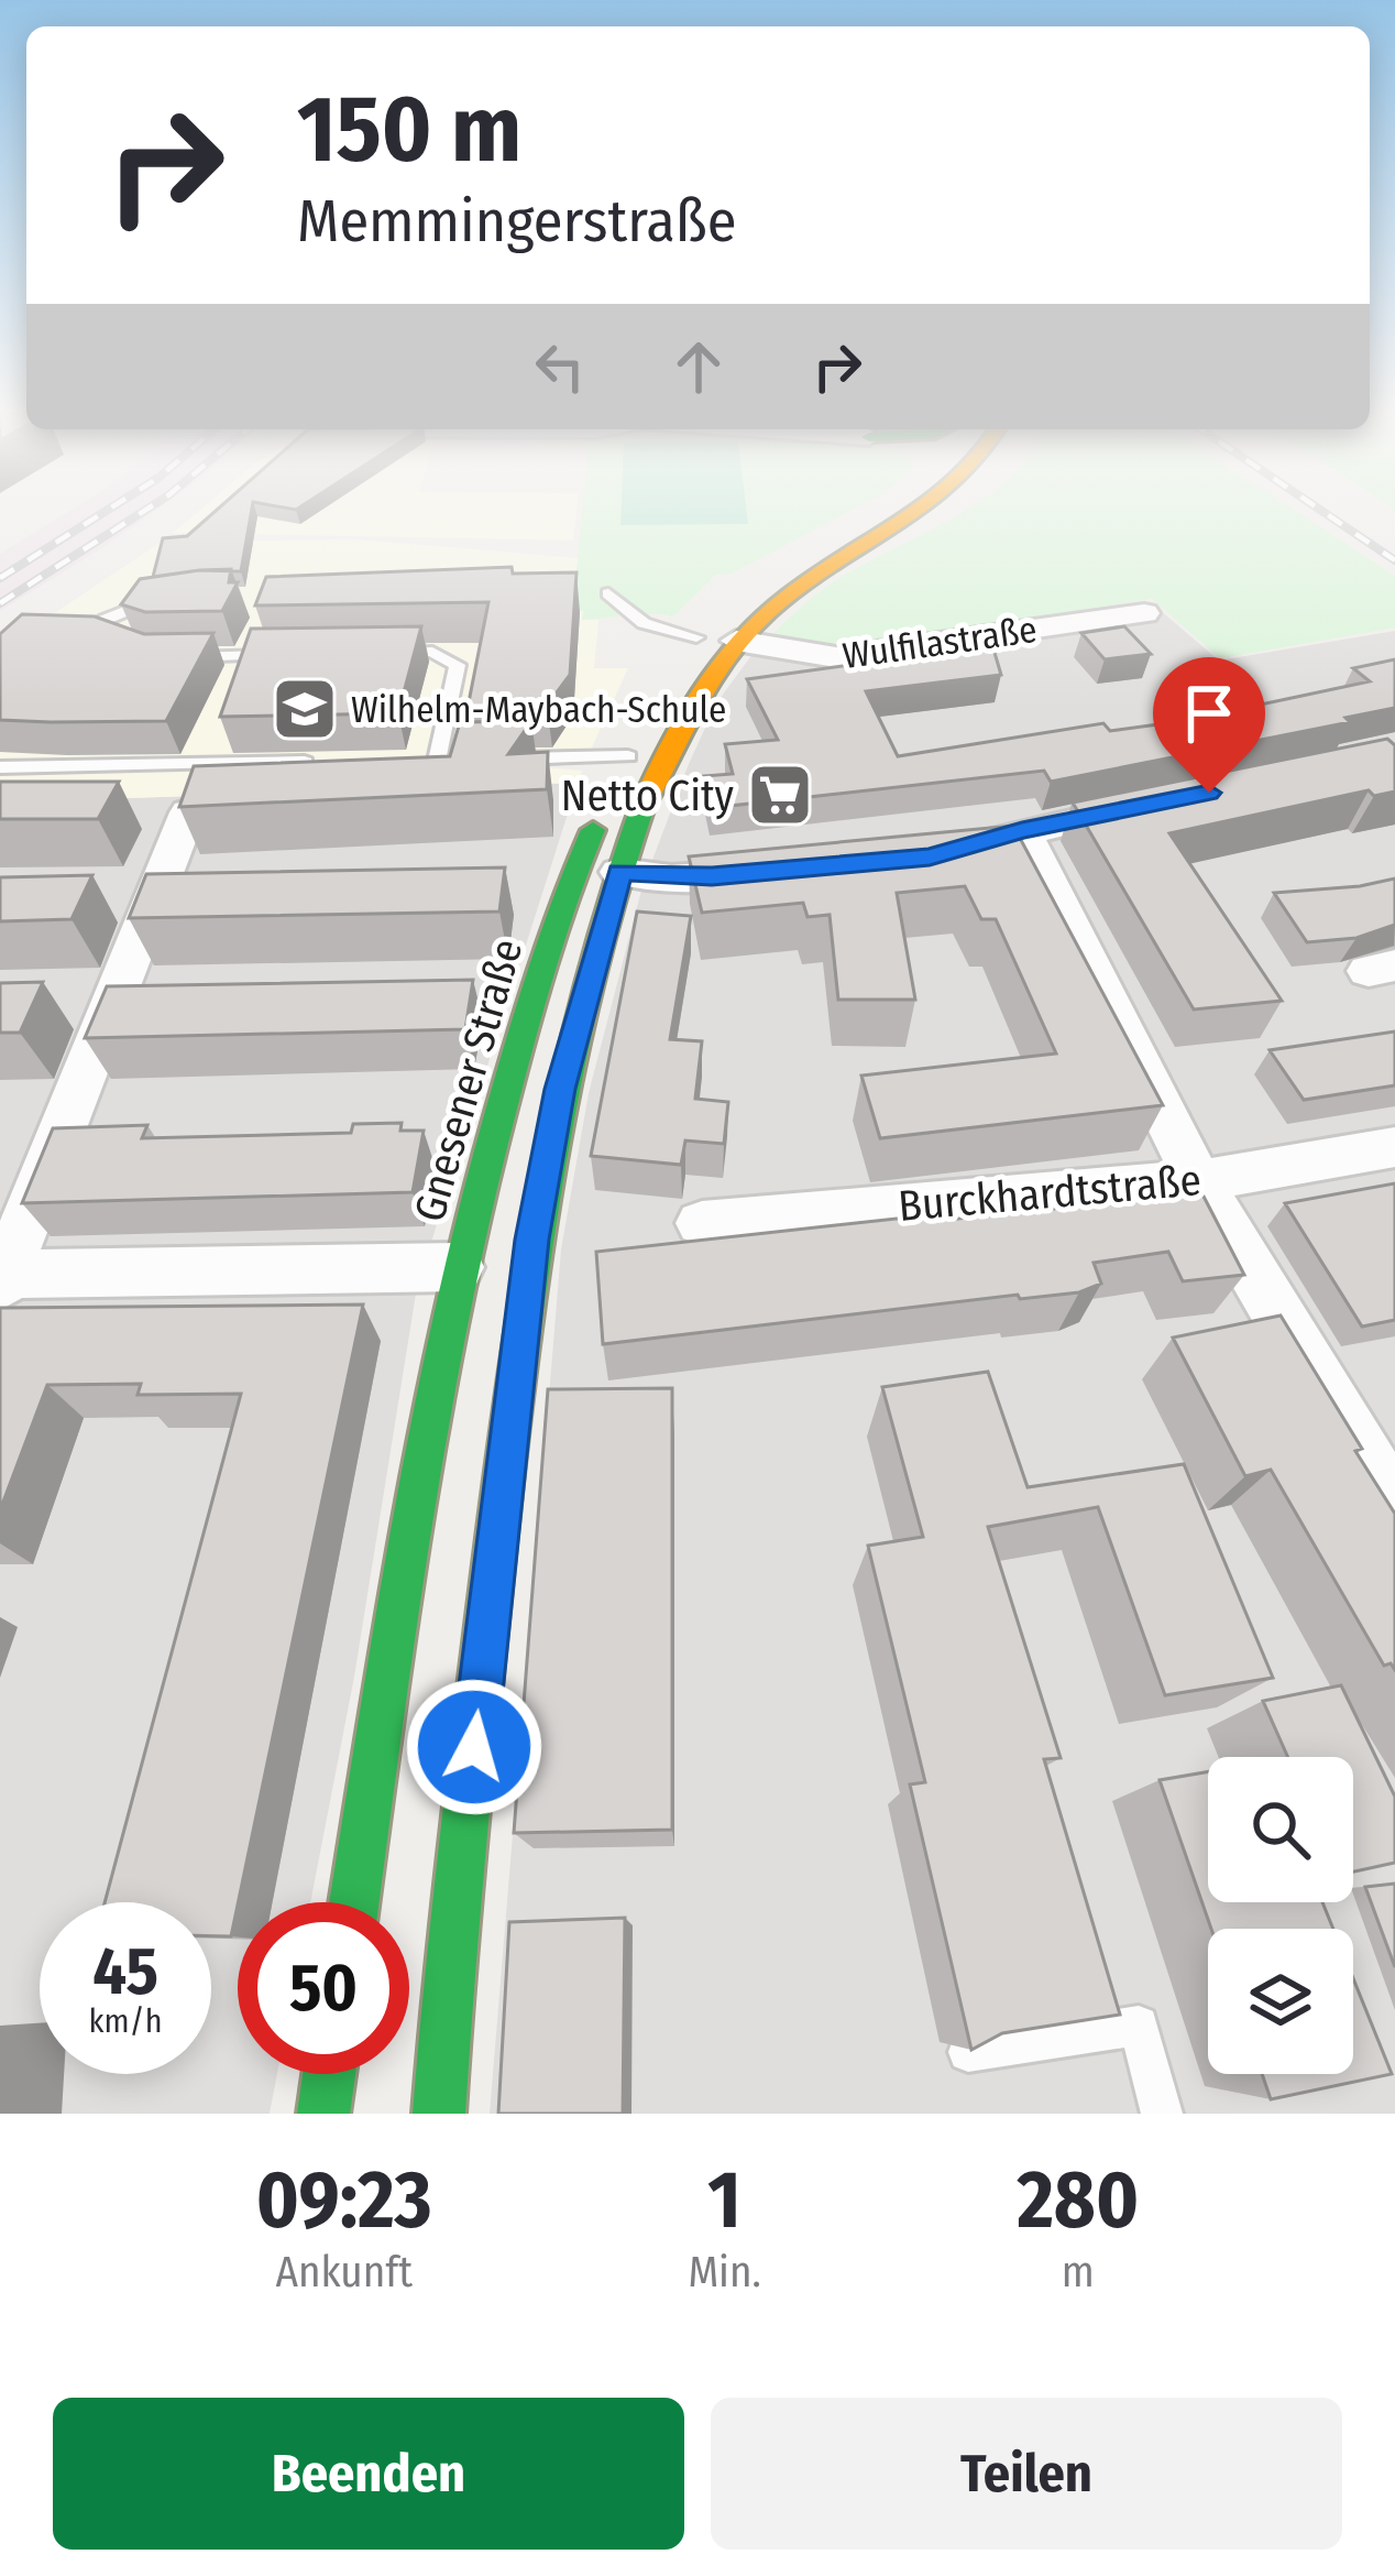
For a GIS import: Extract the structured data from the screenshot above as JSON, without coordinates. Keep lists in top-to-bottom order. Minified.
{"streets":{"main road":["Gnesener Straße"],"street":["Wulfilastraße","Burckhardtstraße"]},"crossings":[["Wulfilastraße","Gnesener Straße"]],"places":{"school or university":["Wilhelm-Maybach-Schule"],"supermarket":["Netto City"]},"page":{"turn":["150 m","Memmingerstraße"],"speed":"45 km/h","limit":"50","eta":["09:23","Ankunft","1","Min.","280","m"],"buttons":["Beenden","Teilen"]}}
